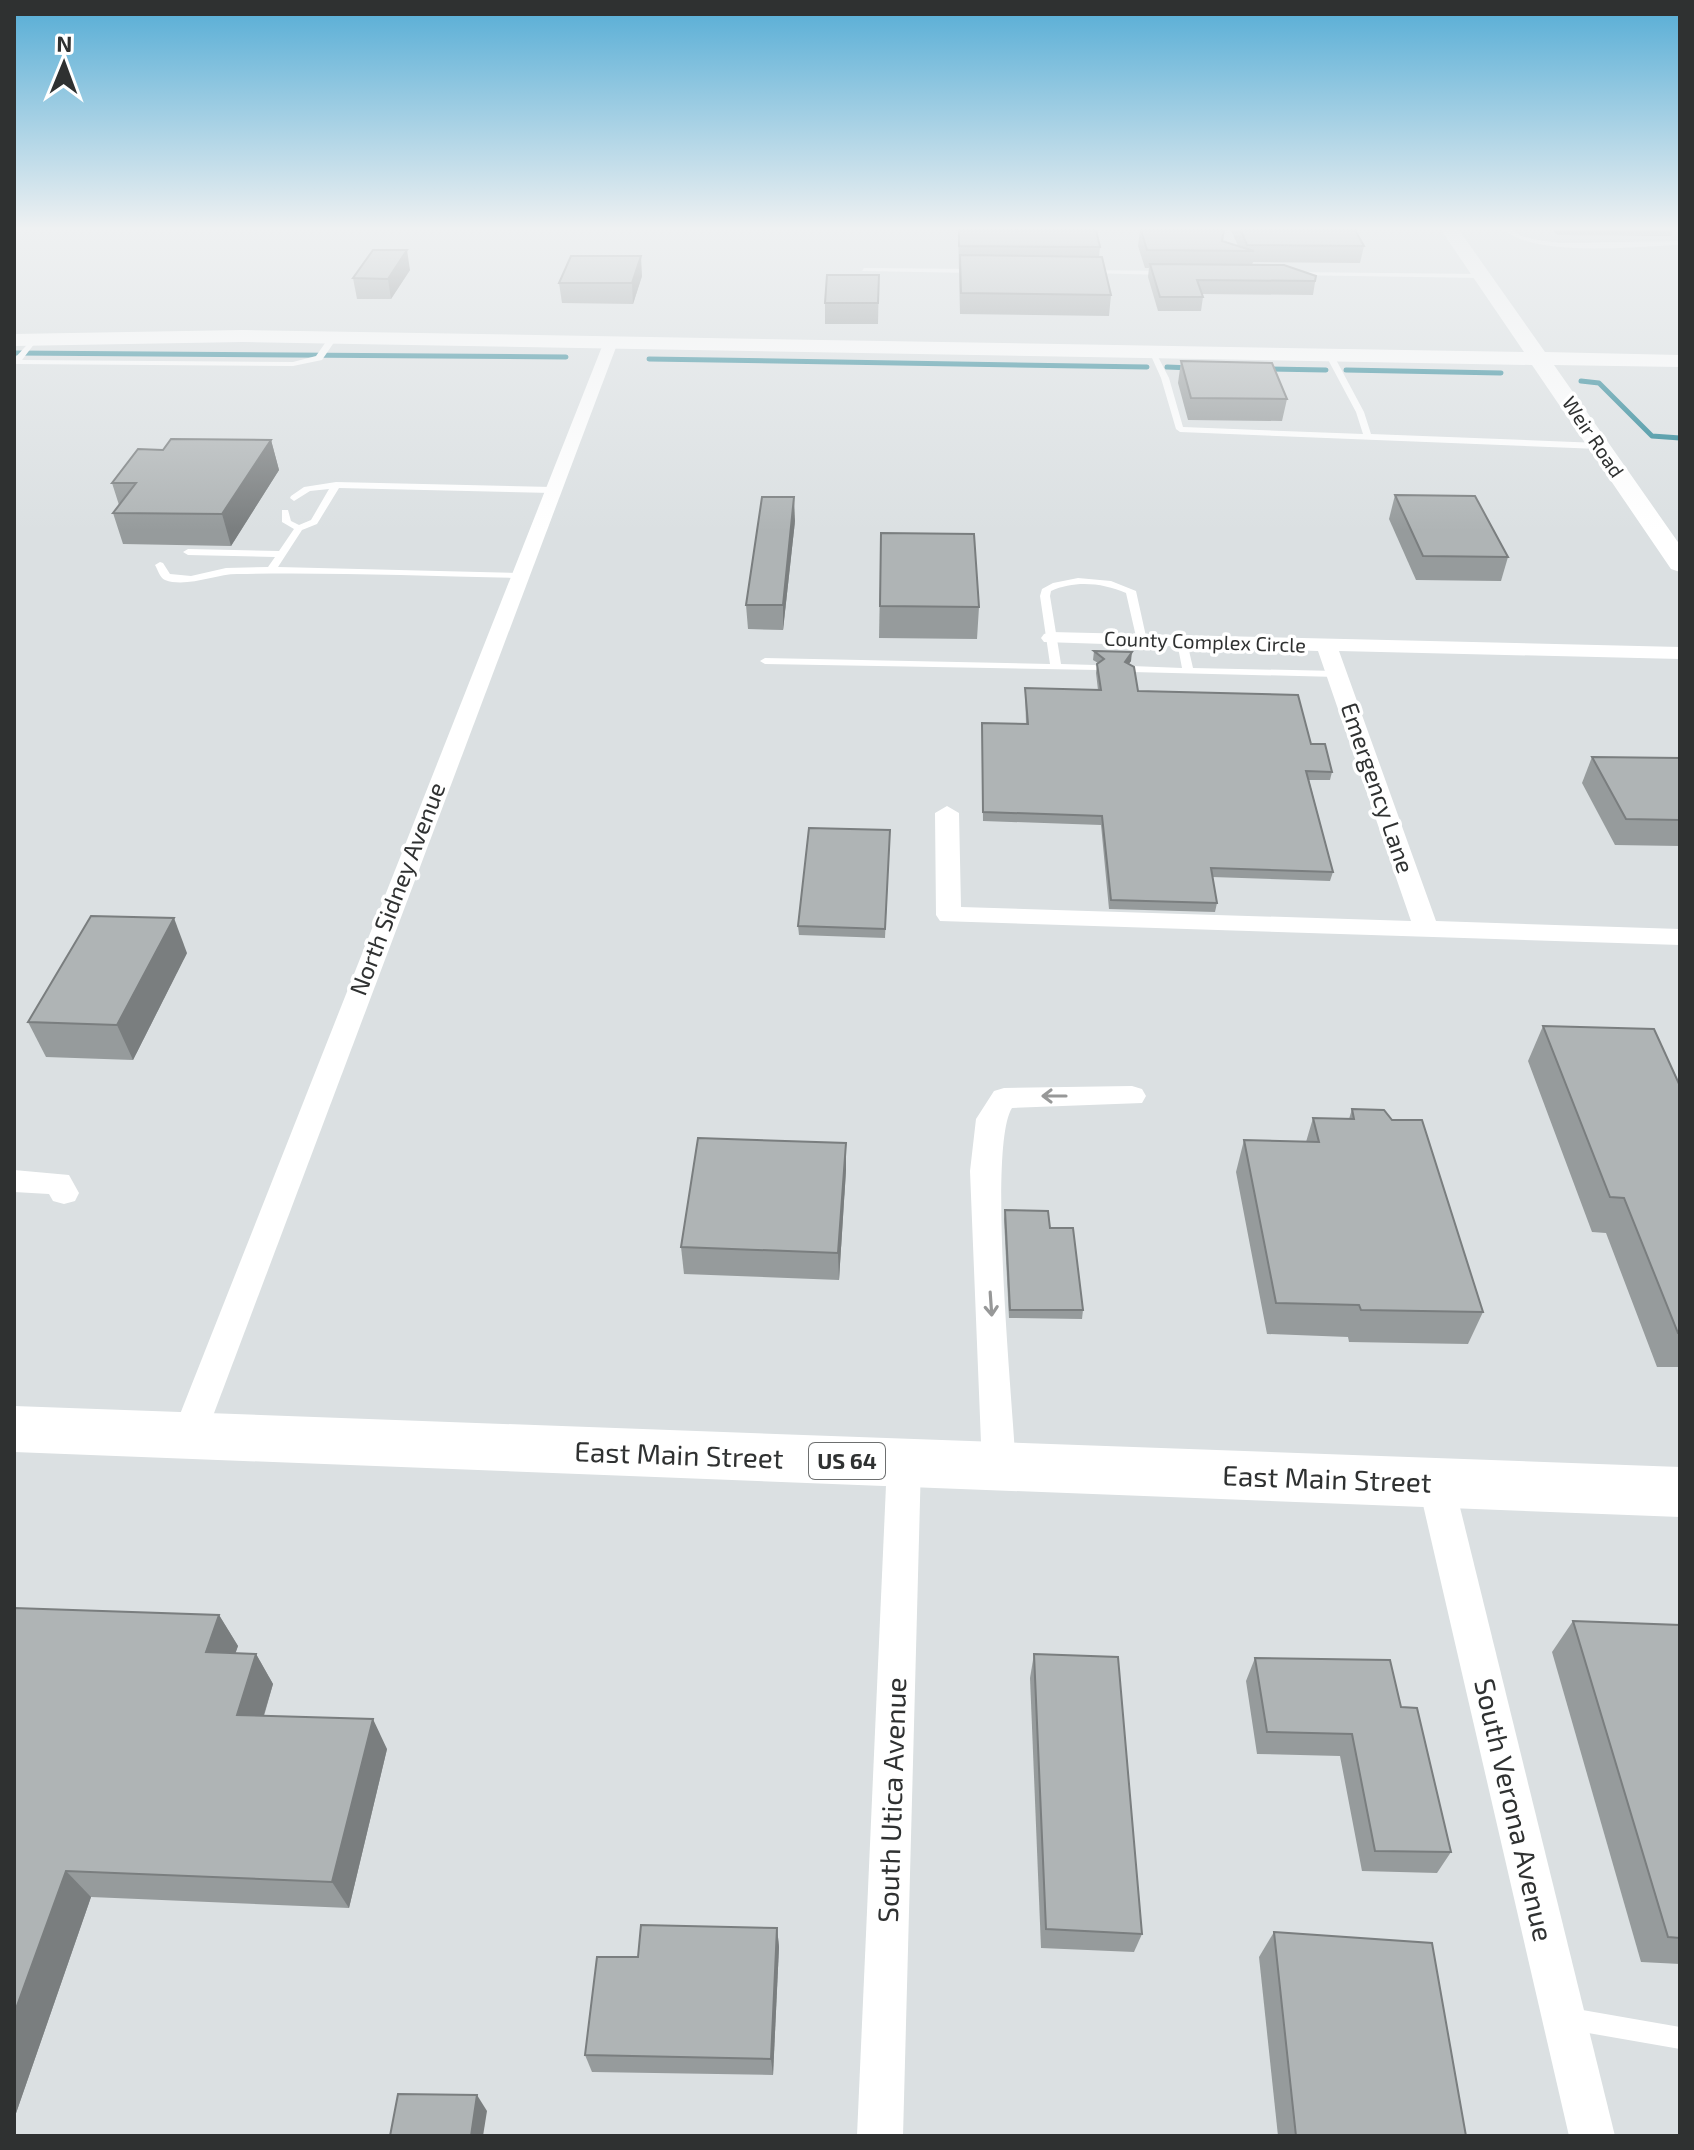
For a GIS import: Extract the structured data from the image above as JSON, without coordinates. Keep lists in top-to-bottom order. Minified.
{"streets":{"main road":["Weir Road","East Main Street","US 64"],"street":["County Complex Circle","Emergency Lane","North Sidney Avenue","South Utica Avenue","South Verona Avenue"]},"crossings":[["County Complex Circle","Emergency Lane"],["North Sidney Avenue","East Main Street"],["East Main Street","South Utica Avenue"],["East Main Street","South Verona Avenue"]],"north":"top"}
